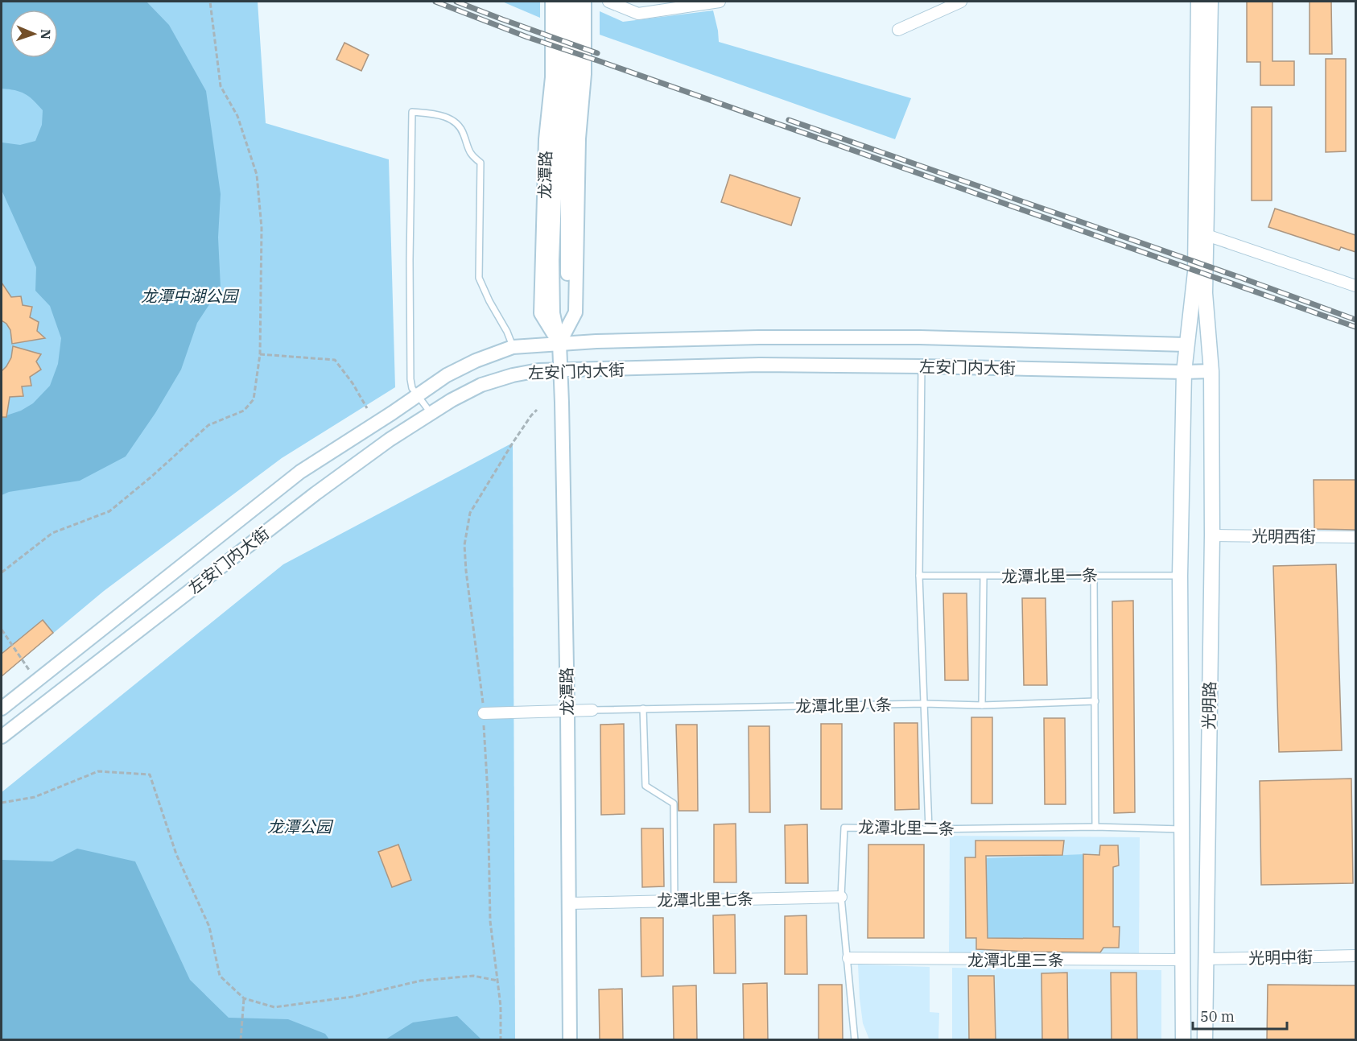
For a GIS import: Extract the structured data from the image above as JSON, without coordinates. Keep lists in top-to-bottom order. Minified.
{"streets":{"main road":["光明路"],"street":["龙潭路","左安门内大街","光明西街","龙潭北里七条","光明中街","龙潭北里三条"],"lane":["龙潭北里一条","龙潭北里八条","龙潭北里二条"]},"crossings":[["龙潭路","左安门内大街"],["龙潭路","龙潭北里七条"],["左安门内大街","光明路"],["光明西街","光明路"],["龙潭北里一条","光明路"],["光明路","龙潭北里二条"],["光明路","光明中街"],["光明路","龙潭北里三条"],["龙潭北里二条","龙潭北里七条"],["龙潭北里二条","龙潭北里三条"]],"parks":["龙潭中湖公园","龙潭公园"],"scale_bar":"50 m","north":"right"}
